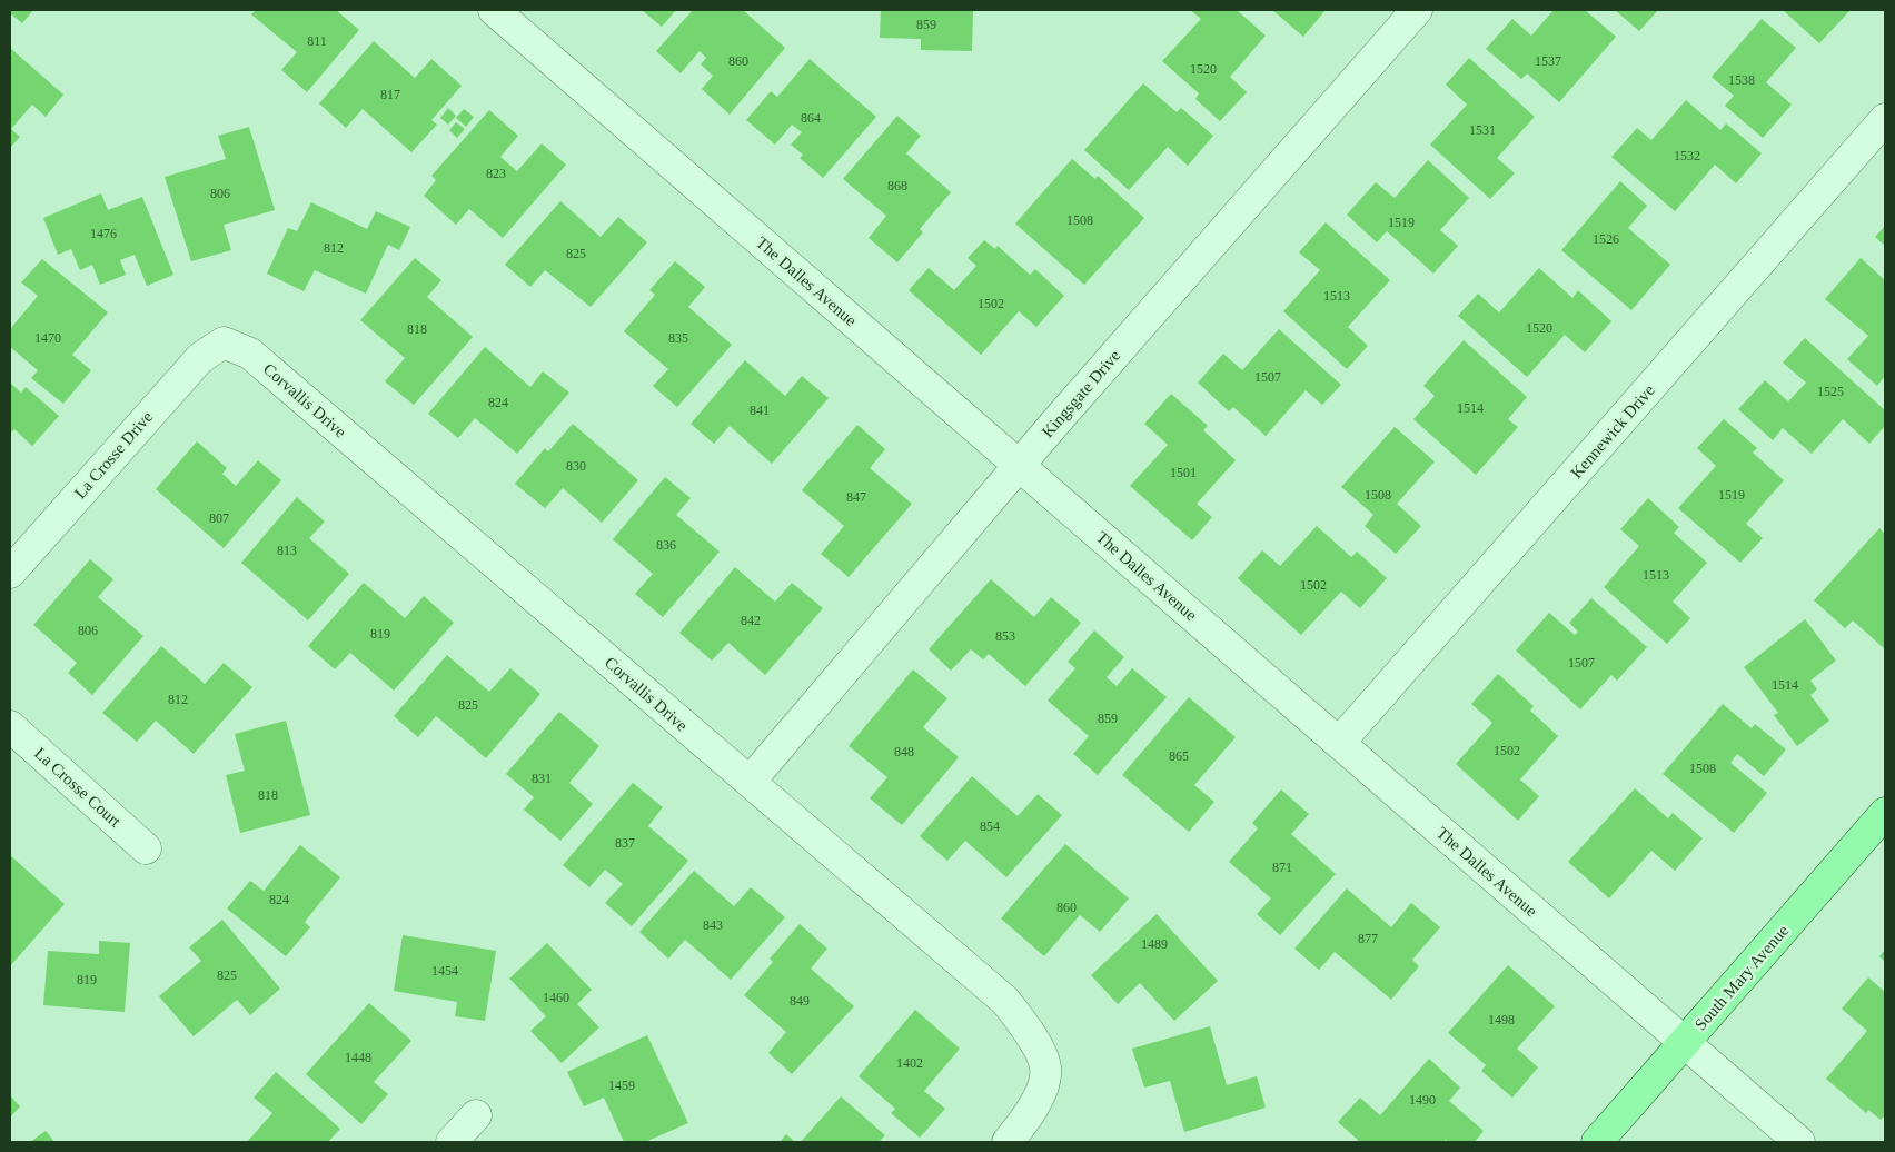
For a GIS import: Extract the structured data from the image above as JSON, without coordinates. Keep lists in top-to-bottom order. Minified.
{"streets":{"main road":["South Mary Avenue"],"street":["The Dalles Avenue","Kingsgate Drive","Corvallis Drive","Kennewick Drive","La Crosse Drive","La Crosse Court"]},"crossings":[["The Dalles Avenue","Kingsgate Drive"],["The Dalles Avenue","Kennewick Drive"],["The Dalles Avenue","South Mary Avenue"],["Kingsgate Drive","Corvallis Drive"],["Corvallis Drive","La Crosse Drive"]],"house_numbers":["859","811","860","1537","1520","1538","817","864","1531","1532","823","868","806","1508","1519","1476","1526","812","825","1513","1502","1520","818","1470","835","1507","1525","824","1514","841","830","1501","1508","1519","847","807","836","813","1513","1502","842","806","819","853","1507","1514","812","825","859","1502","848","865","1508","831","818","854","837","871","824","860","843","877","1489","1454","825","819","1460","849","1498","1448","1402","1459","1490"]}
